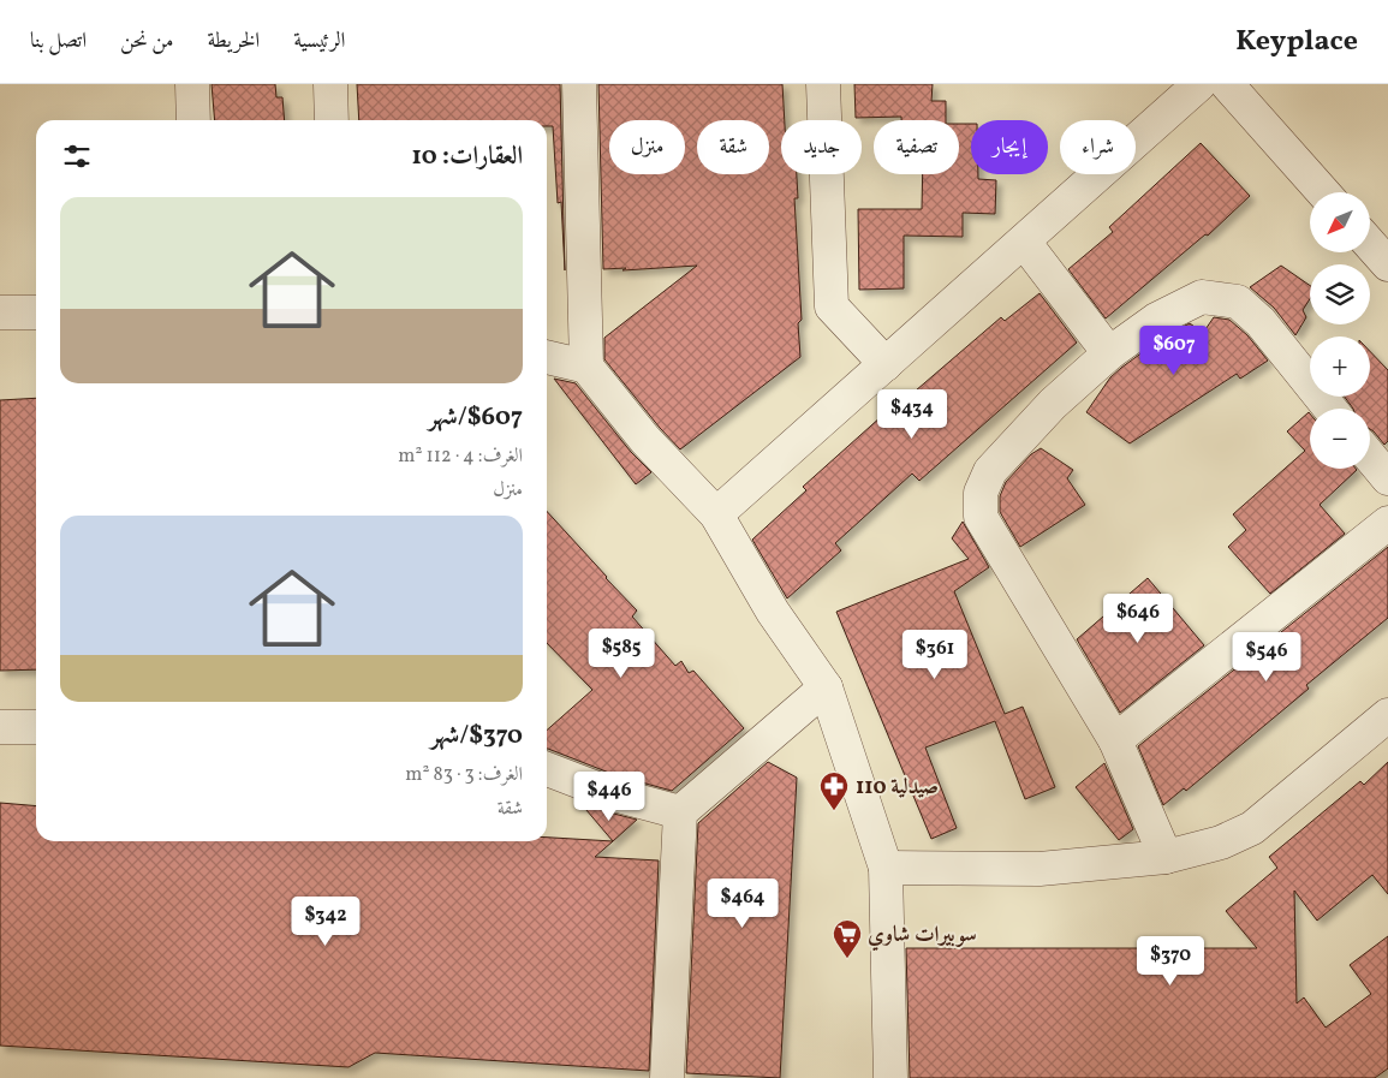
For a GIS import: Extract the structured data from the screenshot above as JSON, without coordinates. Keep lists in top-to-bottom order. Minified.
{"places":{"pharmacy":["صيدلية 110"],"supermarket":["سوبيرات شاوي"]},"north":"bottom left","page":{"header":"Keyplace","nav":["الرئيسية","الخريطة","من نحن","اتصل بنا"],"chip":["شراء","إيجار","تصفية","جديد","شقة","منزل"],"heading":"العقارات: 10","map_buttons":["+","−"],"list":[{"name":"$607/شهر","note":"الغرف: 4 · 112 m² · منزل"},{"name":"$370/شهر","note":"الغرف: 3 · 83 m² · شقة"}],"price":["$607","$434","$646","$585","$361","$546","$446","$464","$342","$370"]}}
